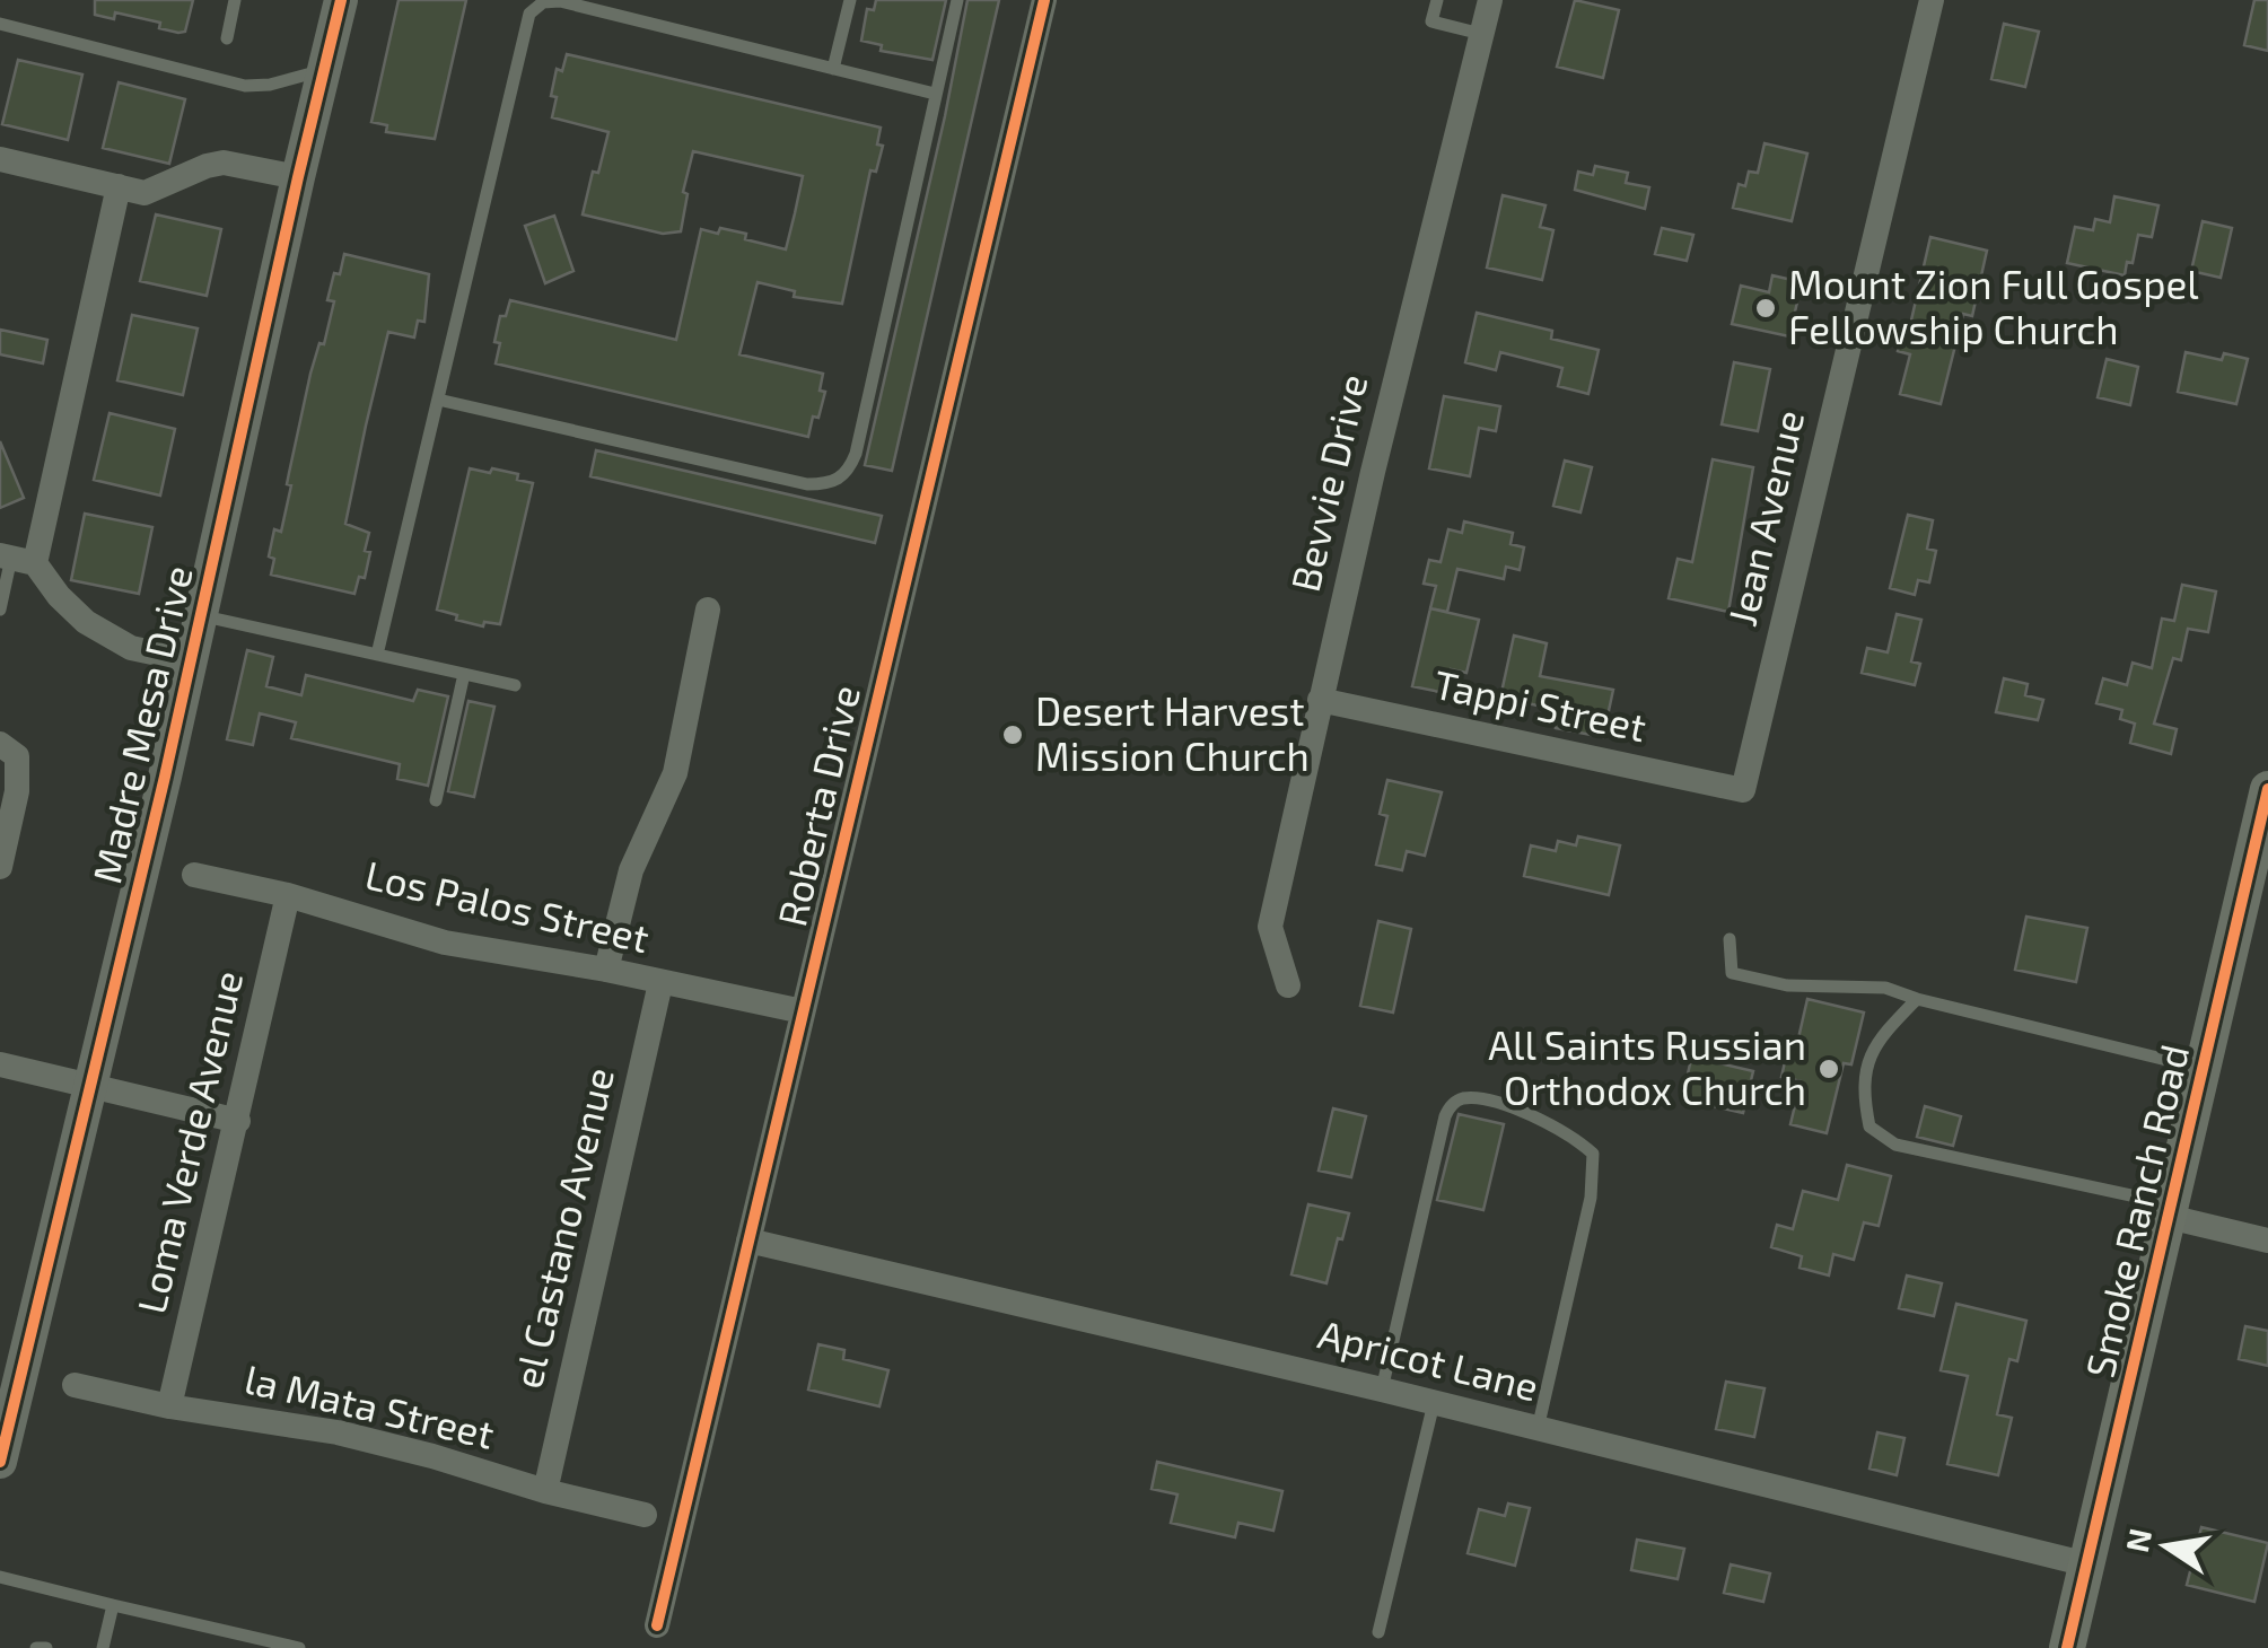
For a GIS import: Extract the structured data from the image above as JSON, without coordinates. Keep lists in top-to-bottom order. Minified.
{"streets":{"main road":["Smoke Ranch Road"],"street":["Bevvie Drive","Jean Avenue","Tappi Street","Madre Mesa Drive","Roberta Drive","Los Palos Street","Loma Verde Avenue","el Castano Avenue","Apricot Lane","la Mata Street"]},"crossings":[["Bevvie Drive","Tappi Street"],["Jean Avenue","Tappi Street"],["Roberta Drive","Los Palos Street"],["Roberta Drive","Apricot Lane"],["Los Palos Street","Loma Verde Avenue"],["Los Palos Street","el Castano Avenue"],["Loma Verde Avenue","la Mata Street"],["Smoke Ranch Road","Apricot Lane"],["el Castano Avenue","la Mata Street"]],"places":["Mount Zion Full Gospel Fellowship Church","Desert Harvest Mission Church","All Saints Russian Orthodox Church"],"north":"left"}
